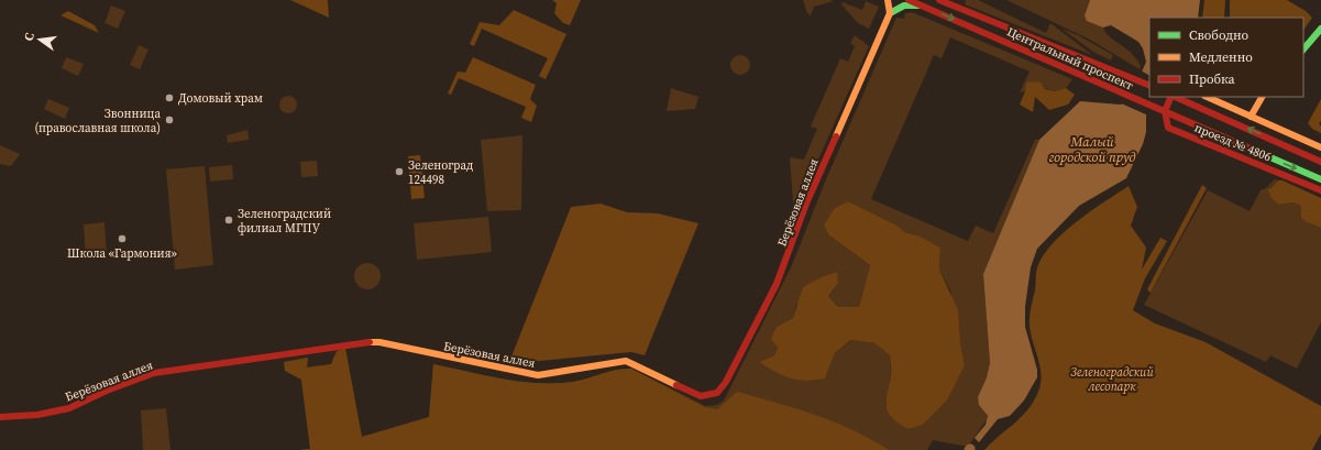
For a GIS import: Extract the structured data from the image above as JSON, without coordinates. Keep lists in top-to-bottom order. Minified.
{"streets":{"street":["Центральный проспект","проезд № 4806","Берёзовая аллея"]},"water":["Малый городской пруд"],"parks":["Зеленоградский лесопарк"],"places":["Домовый храм","Звонница (православная школа)","Зеленоград 124498","Зеленоградский филиал МГПУ","Школа «Гармония»"],"legend":["Свободно","Медленно","Пробка"],"north":"left"}
